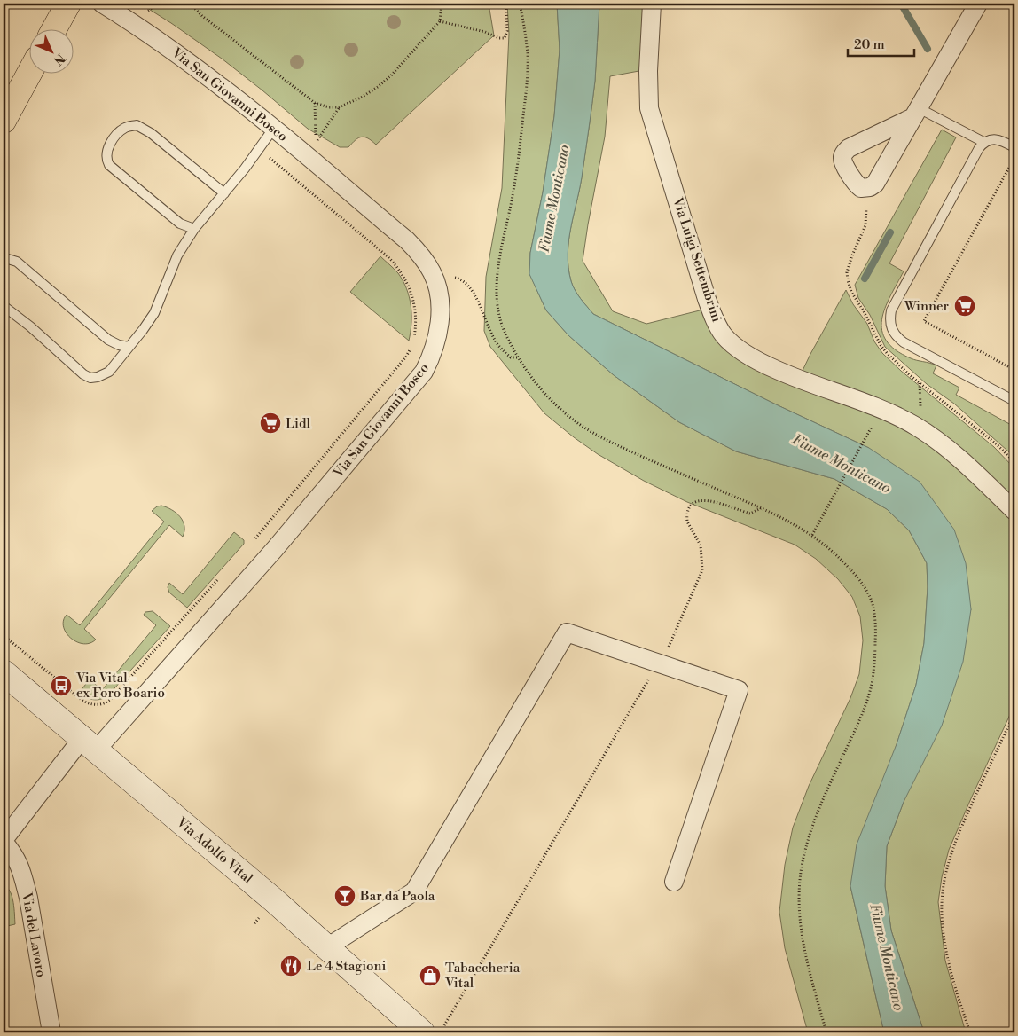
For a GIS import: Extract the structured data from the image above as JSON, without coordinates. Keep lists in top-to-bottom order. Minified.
{"streets":{"street":["Via San Giovanni Bosco","Via Luigi Settembrini","Via Adolfo Vital","Via del Lavoro"]},"crossings":[["Via San Giovanni Bosco","Via Adolfo Vital"],["Via San Giovanni Bosco","Via del Lavoro"],["Via Adolfo Vital","Via del Lavoro"]],"water":["Fiume Monticano"],"places":{"supermarket":["Winner","Lidl"],"bus stop":["Via Vital - ex Foro Boario"],"bar":["Bar da Paola"],"restaurant":["Le 4 Stagioni"],"shop":["Tabaccheria Vital"]},"scale_bar":"20 m","north":"bottom right"}
